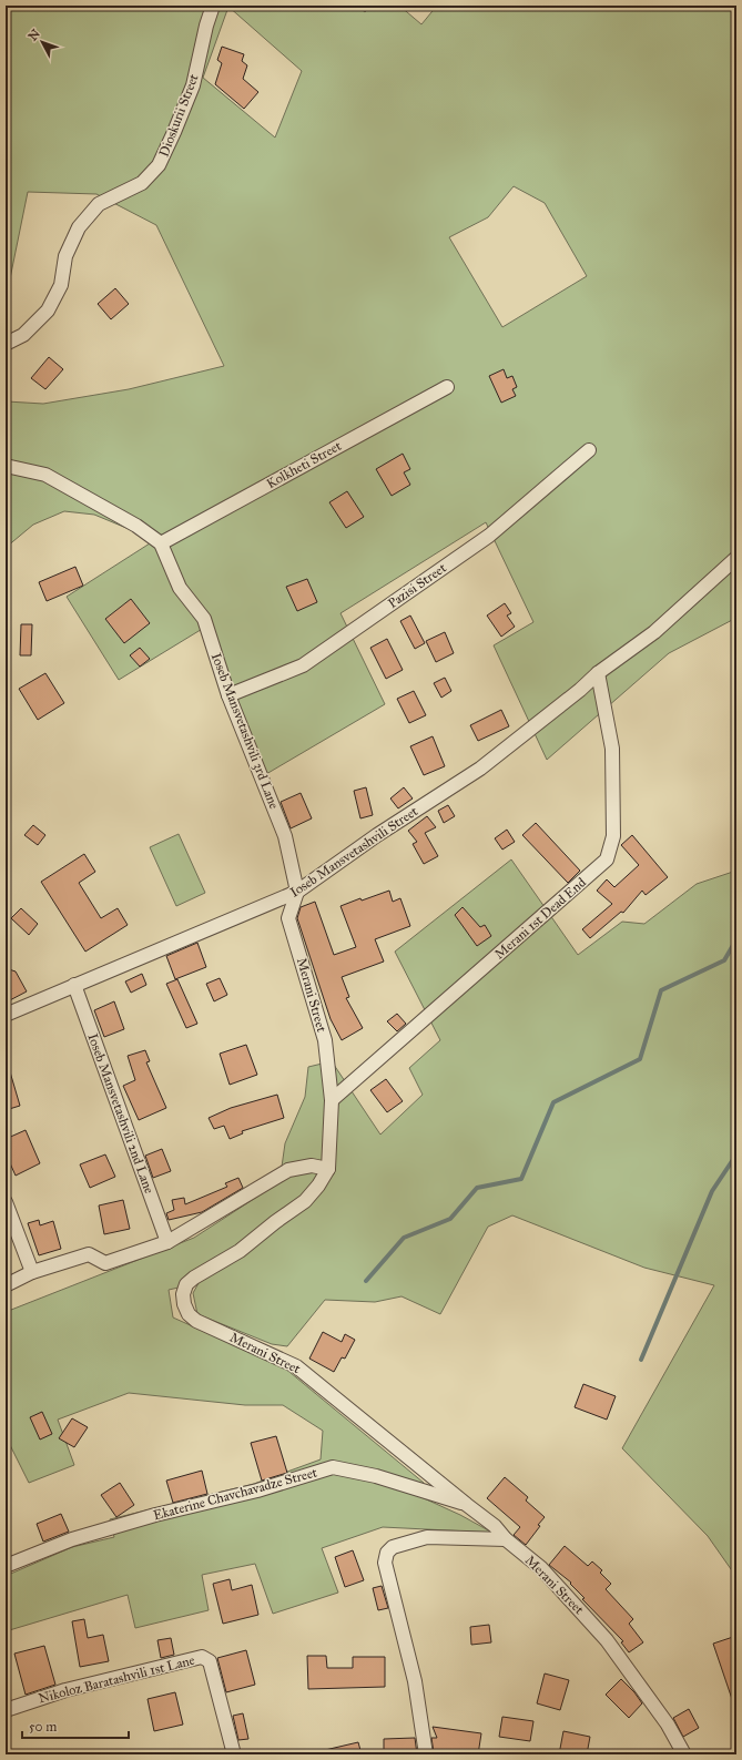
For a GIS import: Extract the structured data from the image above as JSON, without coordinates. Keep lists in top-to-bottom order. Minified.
{"streets":{"street":["Dioskurii Street","Kolkheti Street","Pazisi Street","Ioseb Mansvetashvili 3rd Lane","Ioseb Mansvetashvili Street","Merani 1st Dead End","Merani Street","Ioseb Mansvetashvili 2nd Lane","Ekaterine Chavchavadze Street","Nikoloz Baratashvili 1st Lane"]},"crossings":[["Kolkheti Street","Ioseb Mansvetashvili 3rd Lane"],["Pazisi Street","Ioseb Mansvetashvili 3rd Lane"],["Ioseb Mansvetashvili 3rd Lane","Ioseb Mansvetashvili Street"],["Ioseb Mansvetashvili 3rd Lane","Merani Street"],["Ioseb Mansvetashvili Street","Merani 1st Dead End"],["Ioseb Mansvetashvili Street","Merani Street"],["Ioseb Mansvetashvili Street","Ioseb Mansvetashvili 2nd Lane"],["Merani 1st Dead End","Merani Street"],["Merani Street","Ekaterine Chavchavadze Street"]],"scale_bar":"50 m","north":"top left"}
